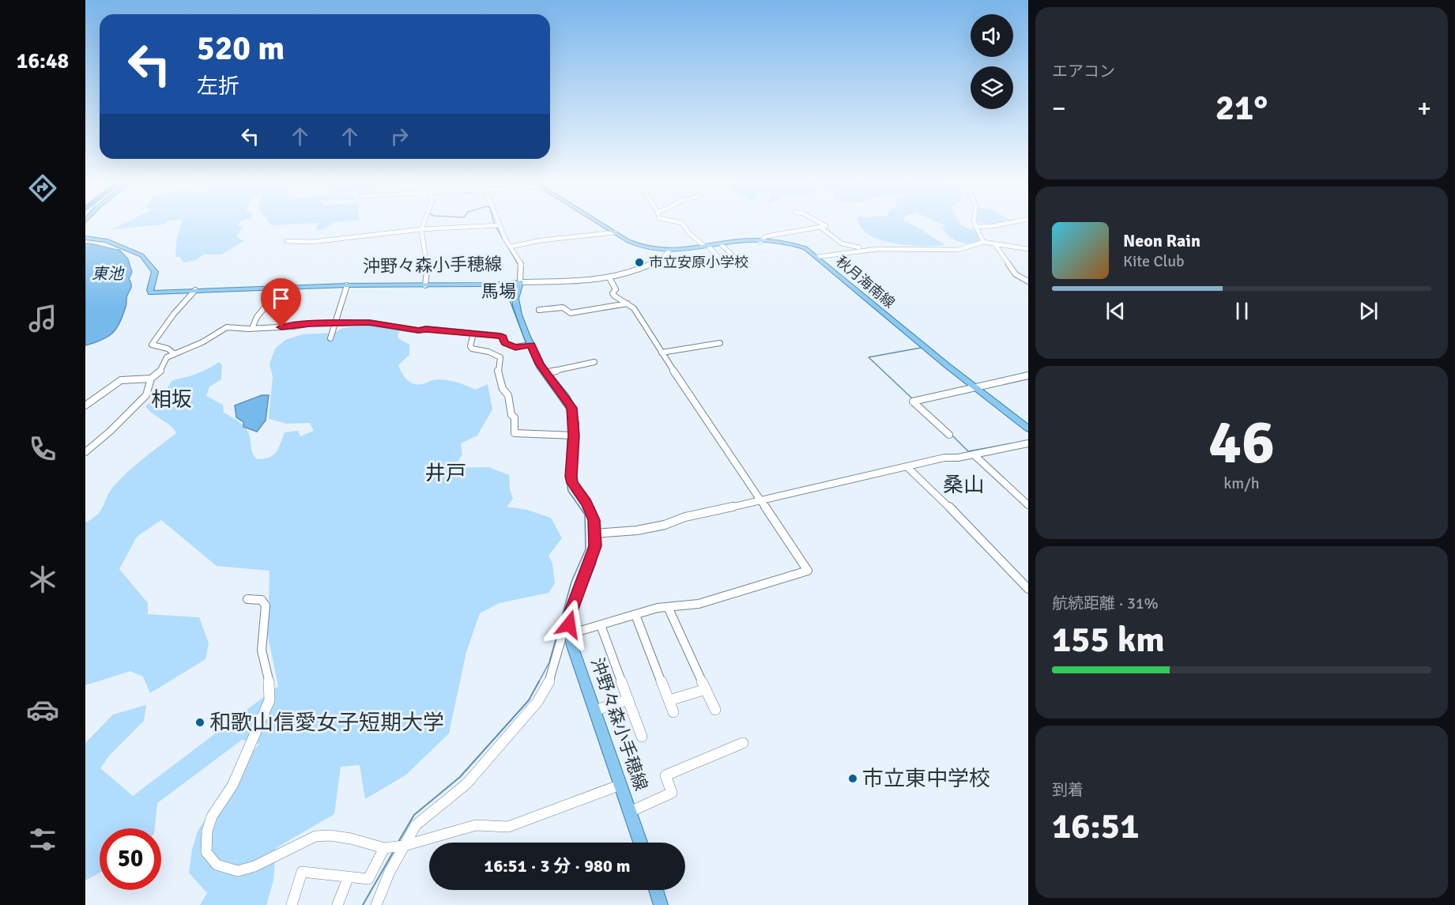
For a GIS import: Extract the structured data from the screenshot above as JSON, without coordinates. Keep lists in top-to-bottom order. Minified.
{"streets":{"main road":["沖野々森小手穂線","秋月海南線"]},"districts":["馬場","相坂","井戸","桑山"],"water":["東池"],"places":["市立安原小学校","和歌山信愛女子短期大学","市立東中学校"],"page":{"tabs":"16:48","tile":["エアコン",["46","km/h"],["航続距離 · 31%","155 km"],["到着","16:51"]],"turn":["520 m","左折"],"heat":["−","21°","+"],"song":["Neon Rain","Kite Club"],"limit":"50","trip":"16:51 · 3 分 · 980 m"}}
